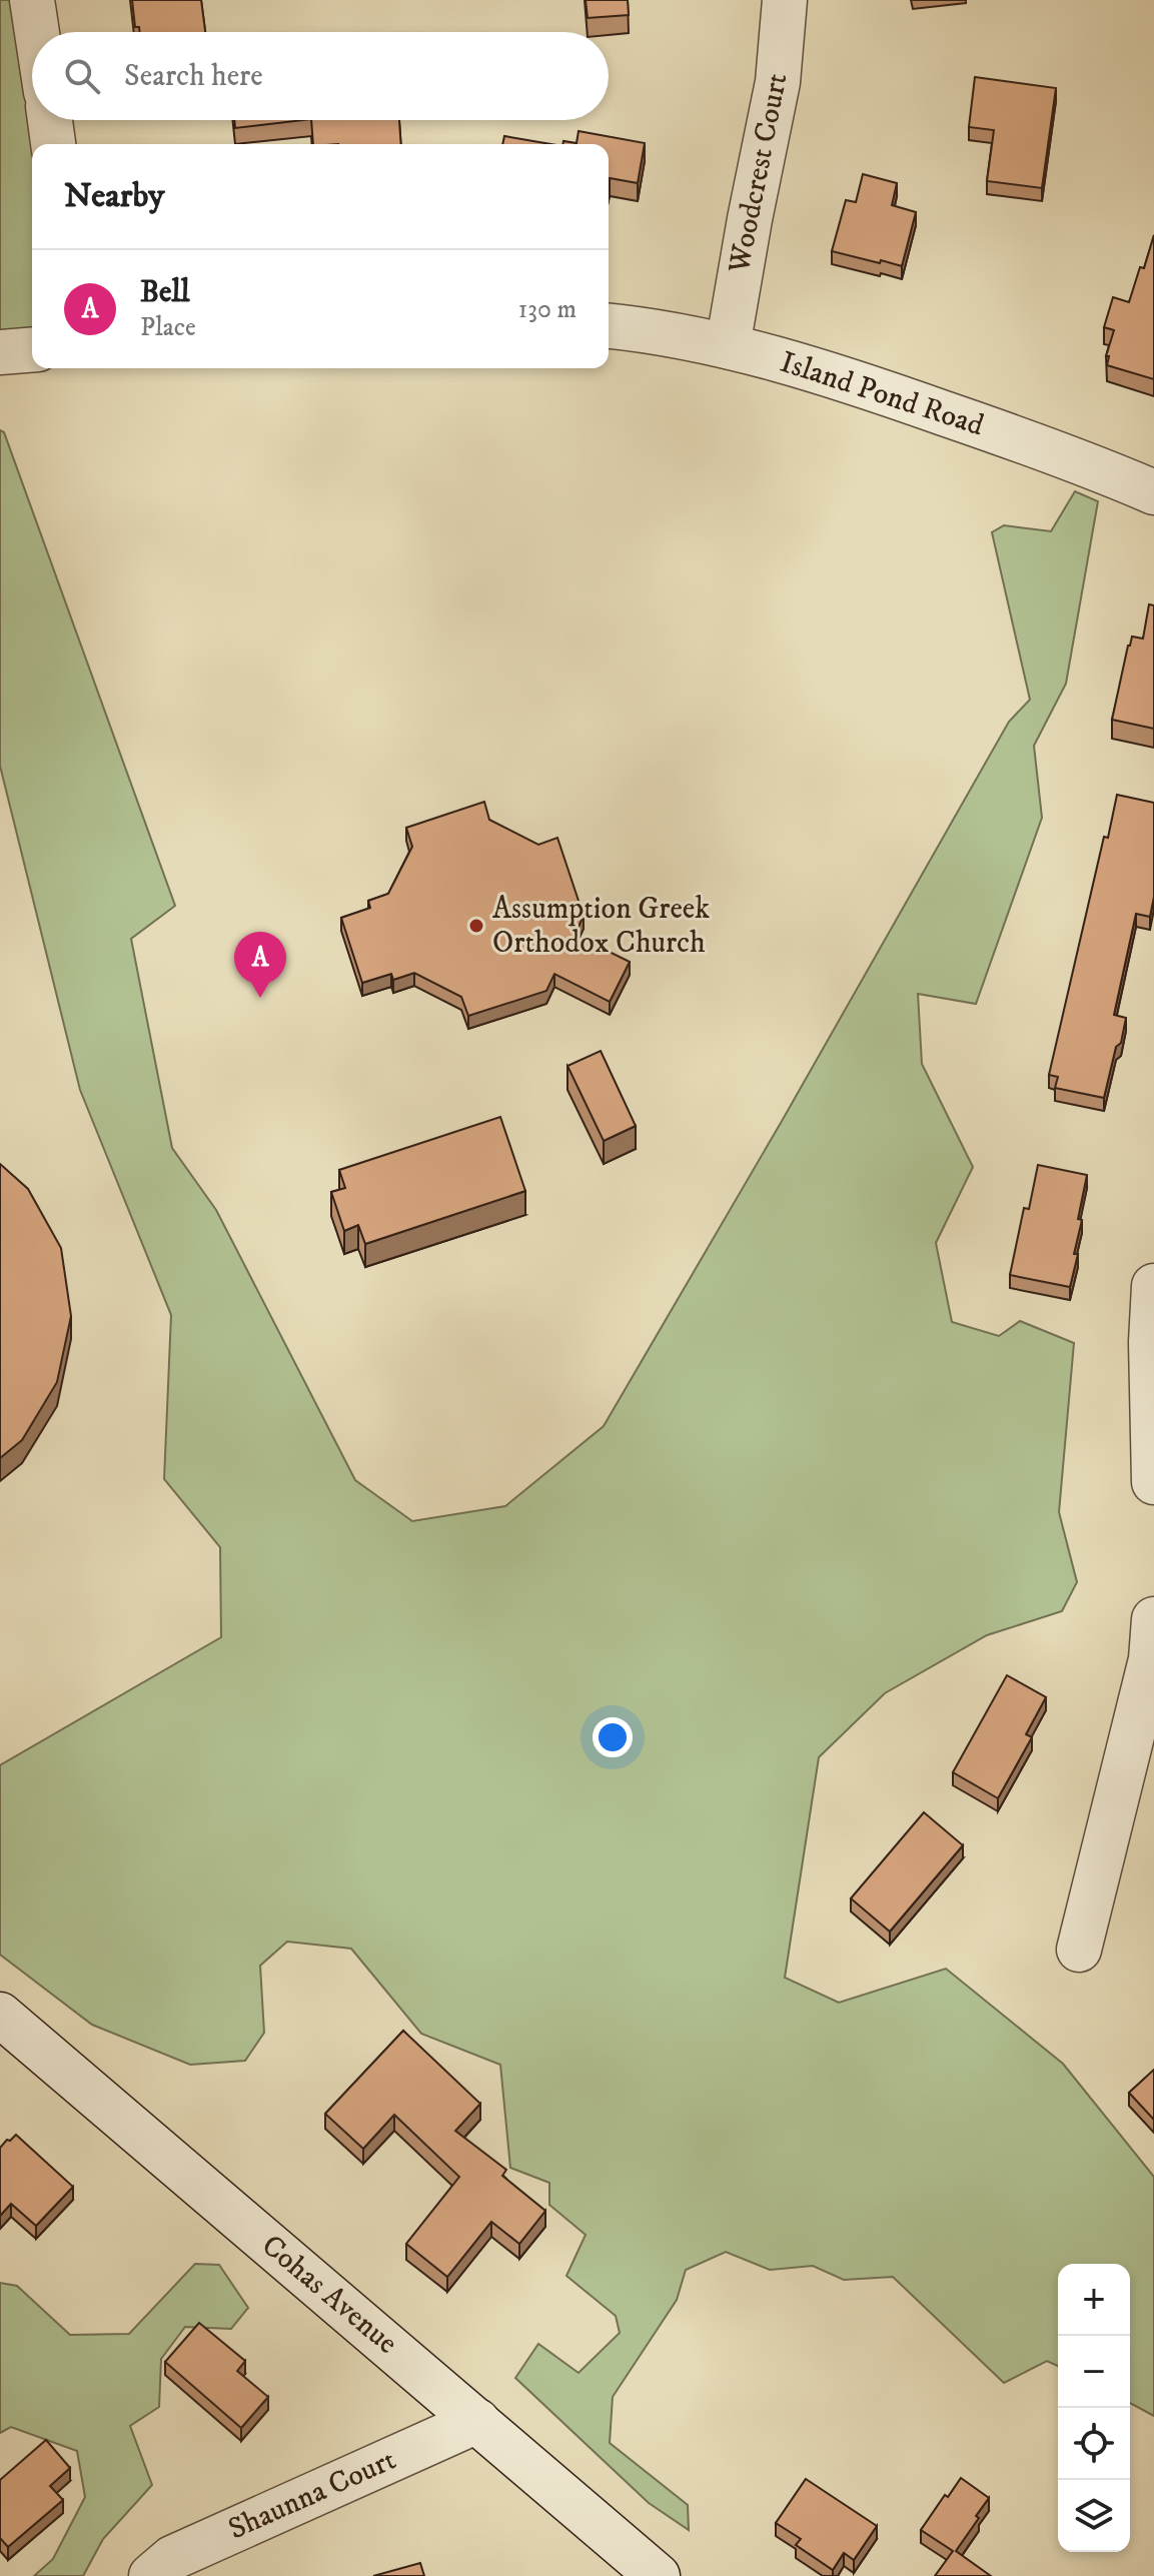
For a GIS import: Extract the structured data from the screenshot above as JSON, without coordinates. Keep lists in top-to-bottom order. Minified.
{"streets":{"street":["Woodcrest Court","Island Pond Road","Cohas Avenue","Shaunna Court"]},"crossings":[["Woodcrest Court","Island Pond Road"],["Cohas Avenue","Shaunna Court"]],"places":["Assumption Greek Orthodox Church"],"page":{"search":"Search here","heading":"Nearby","list":[{"mark":"A","name":"Bell","note":"Place","value":"130 m"}],"pins":"A","map_buttons":["+","−"]}}
